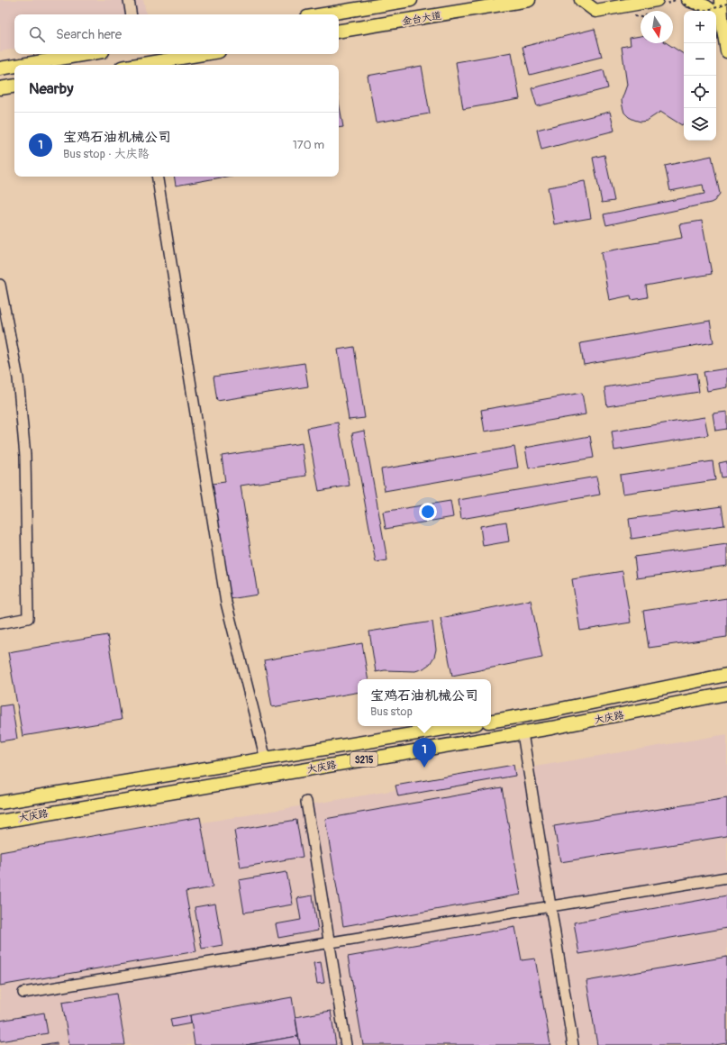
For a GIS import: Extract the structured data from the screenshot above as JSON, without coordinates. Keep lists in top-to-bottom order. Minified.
{"streets":{"main road":["金台大道","大庆路","S215"]},"north":"bottom","page":{"map_buttons":["+","−"],"search":"Search here","heading":"Nearby","list":[{"mark":"1","name":"宝鸡石油机械公司","note":"Bus stop · 大庆路","value":"170 m"}],"popup":["宝鸡石油机械公司","Bus stop"],"pins":"1"}}
